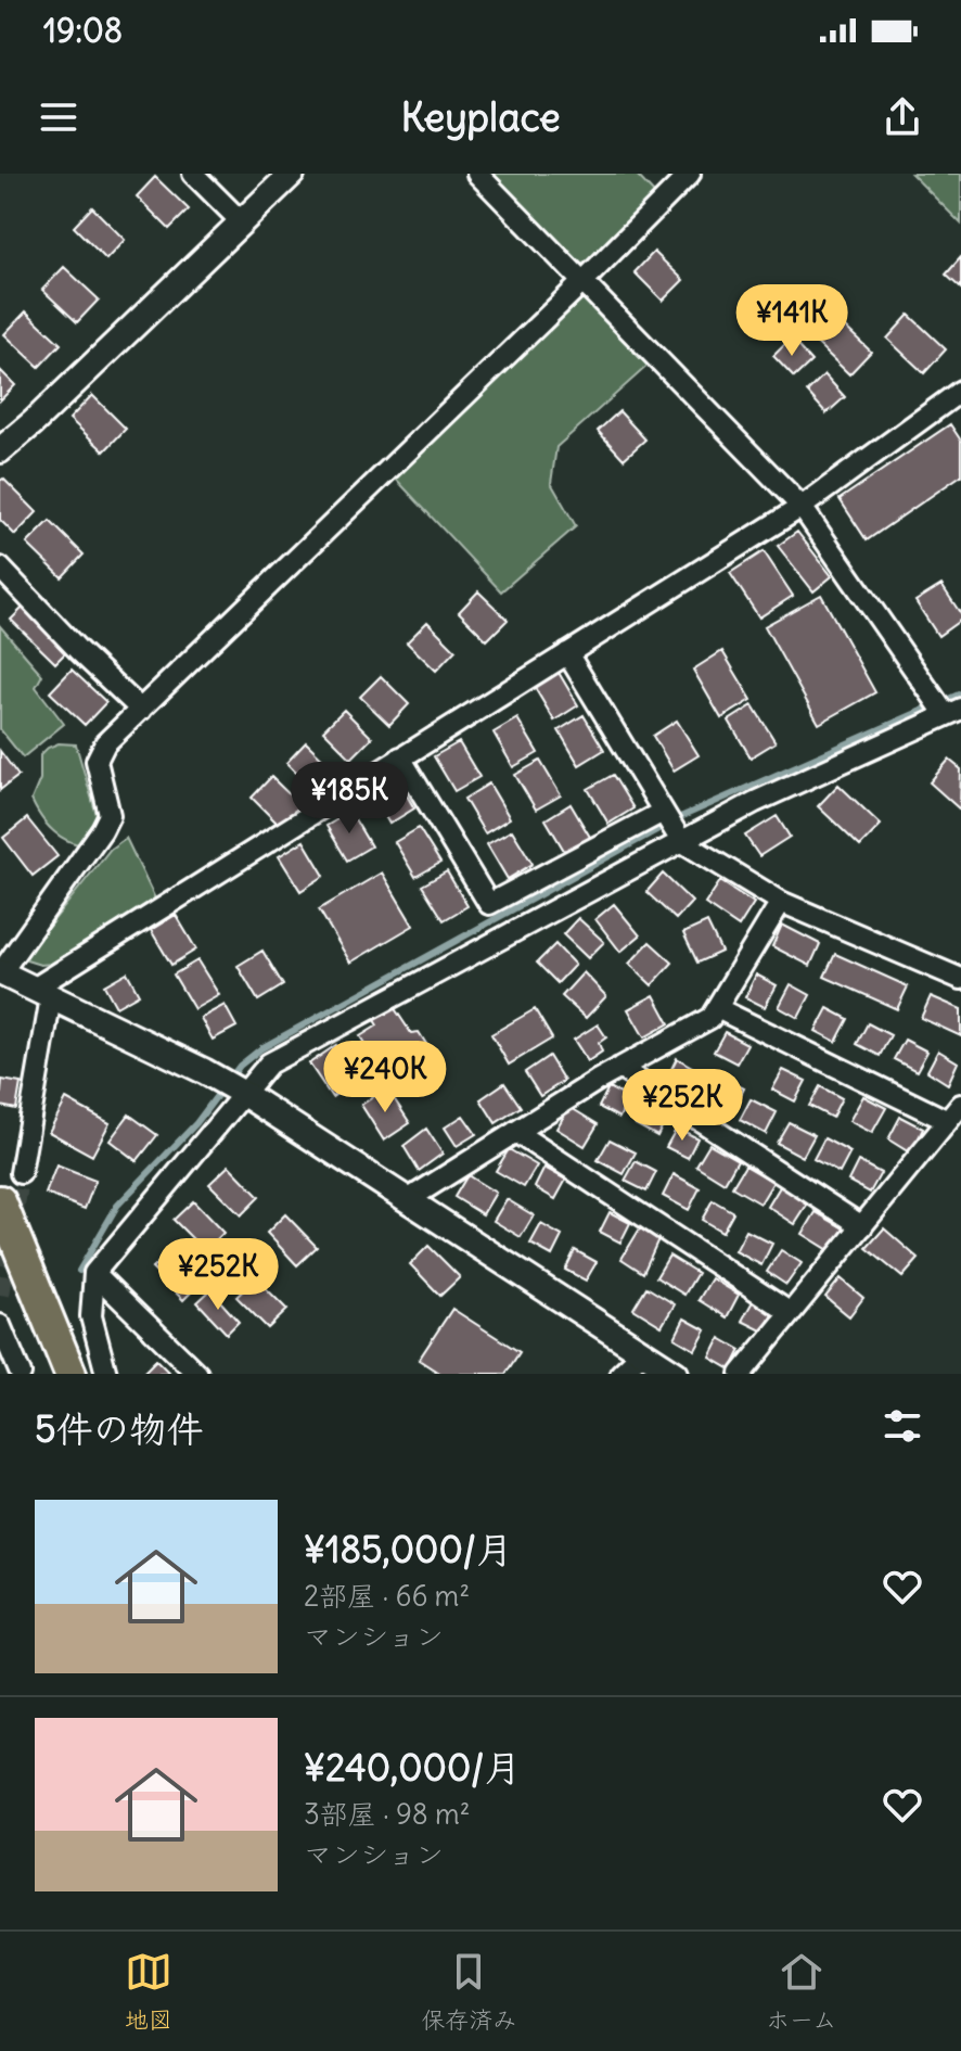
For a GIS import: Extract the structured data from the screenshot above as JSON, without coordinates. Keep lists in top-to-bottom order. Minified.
{"page":{"status":"19:08","header":"Keyplace","price":["¥141K","¥185K","¥240K","¥252K","¥252K"],"heading":"5件の物件","list":[{"name":"¥185,000/月","note":"2部屋 · 66 m² · マンション"},{"name":"¥240,000/月","note":"3部屋 · 98 m² · マンション"}],"tabs":["地図","保存済み","ホーム"]}}
